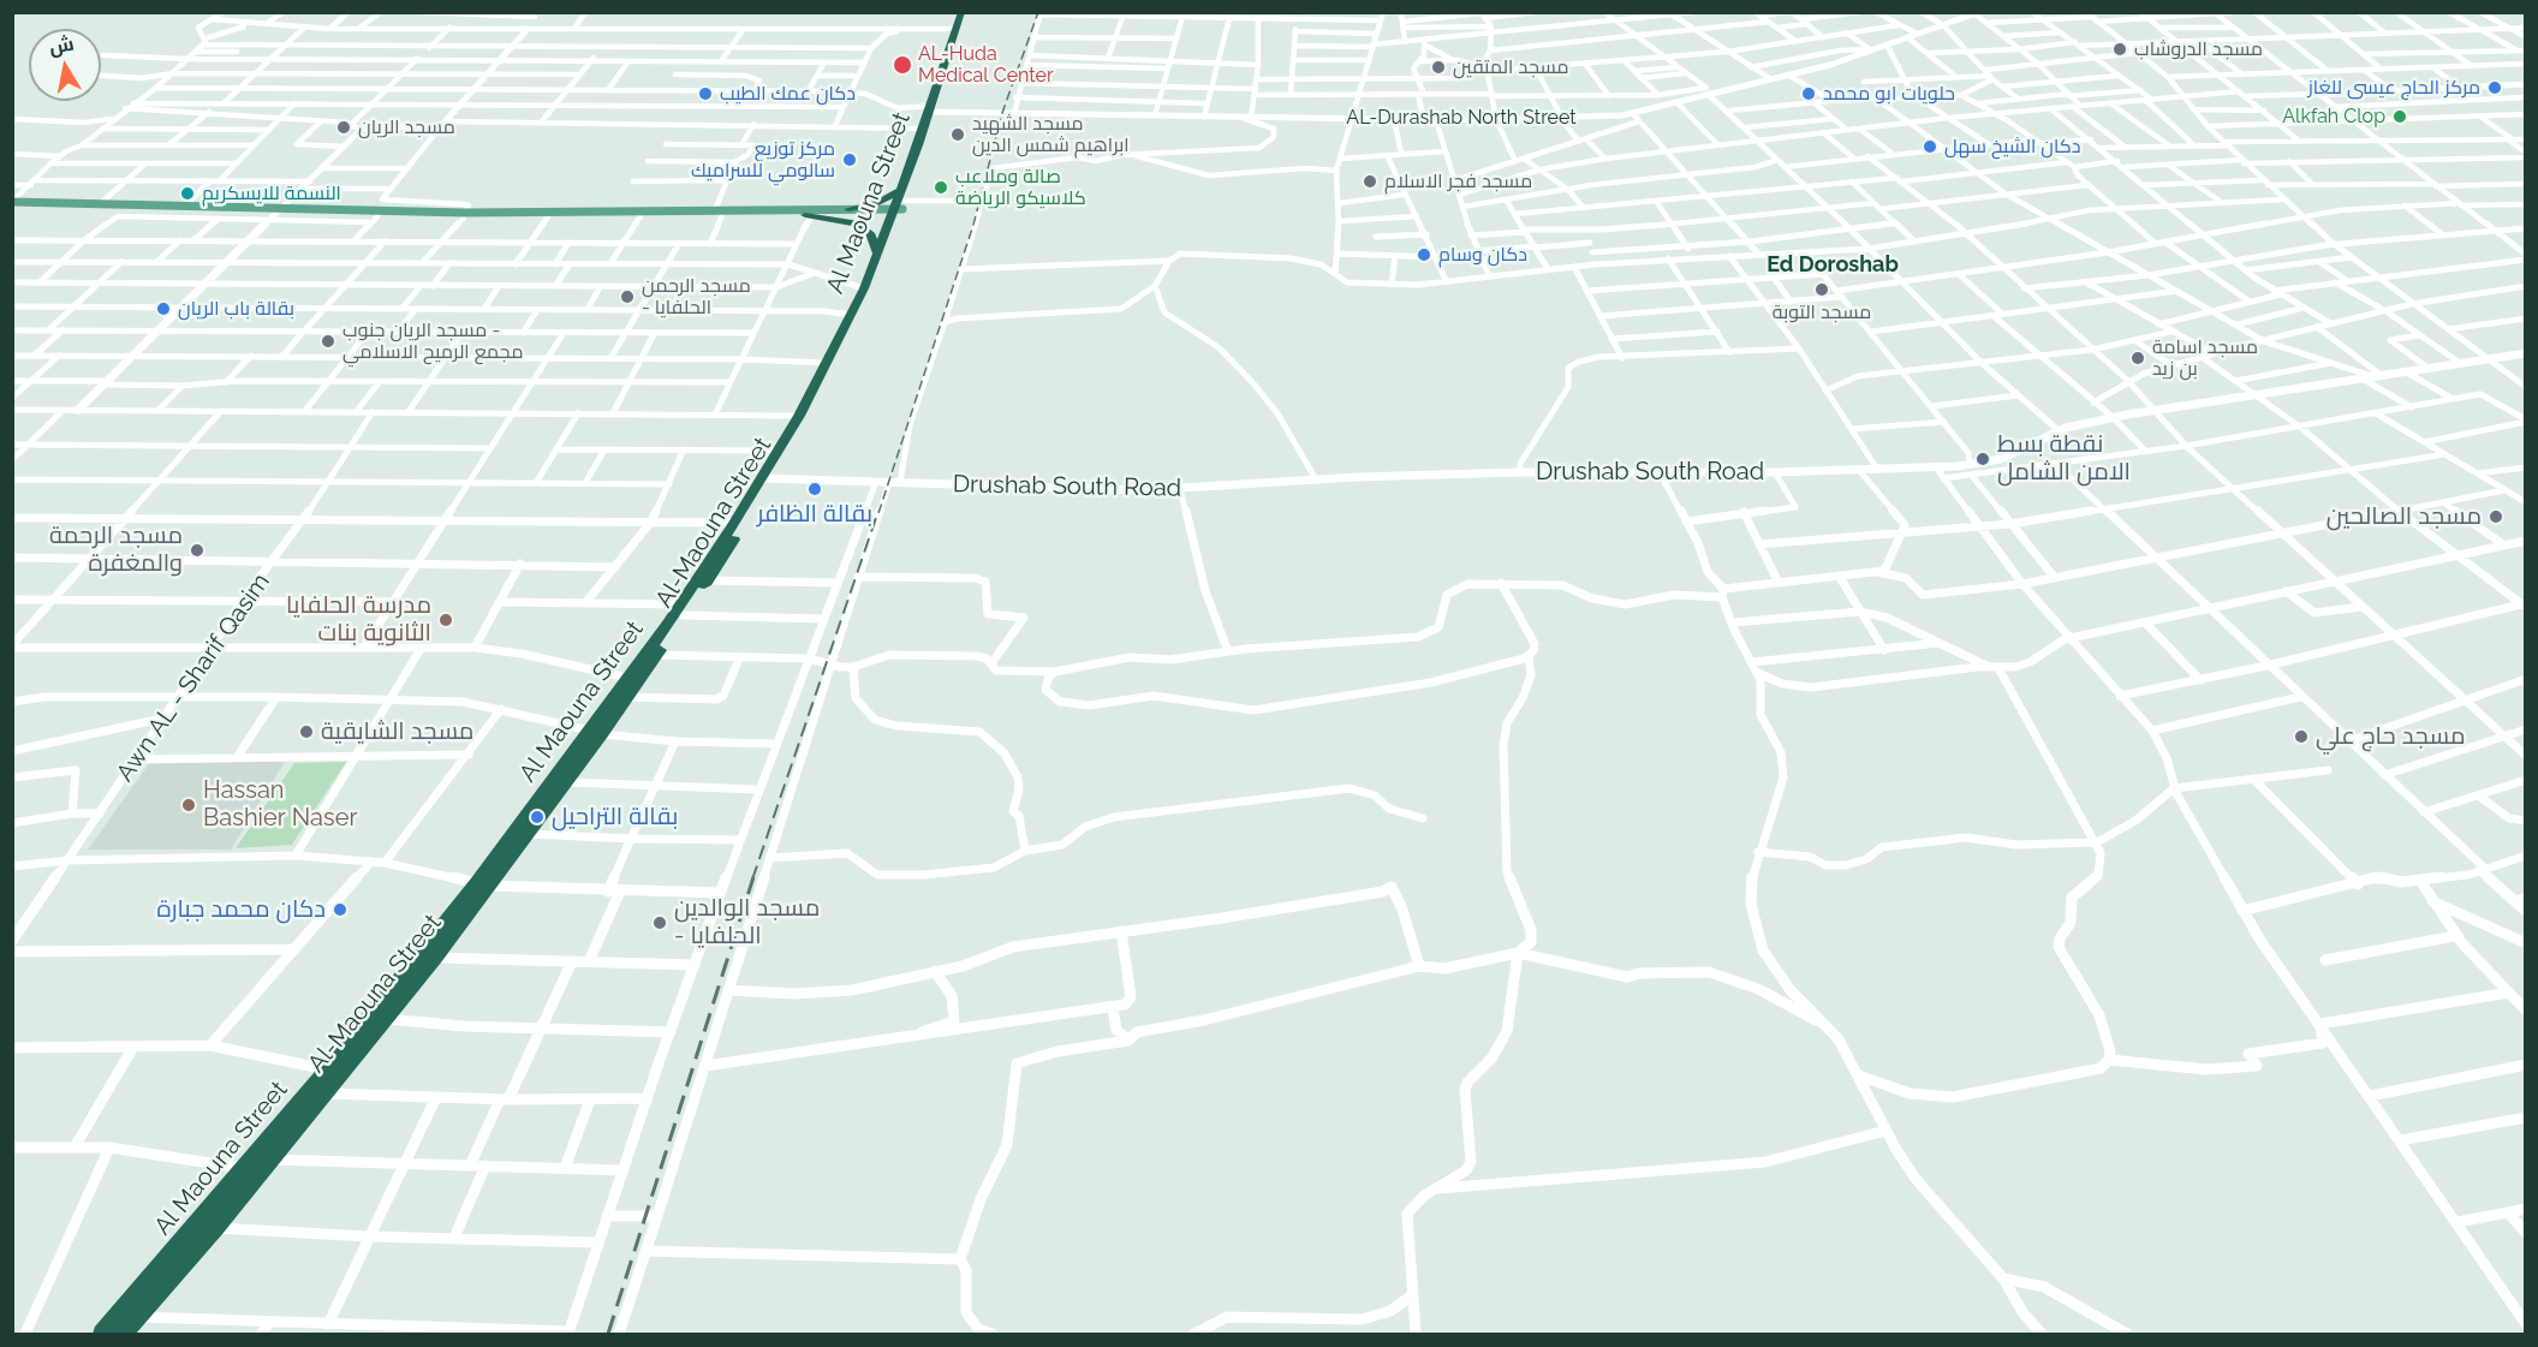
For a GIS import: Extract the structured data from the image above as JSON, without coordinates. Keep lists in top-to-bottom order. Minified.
{"streets":{"highway":["Al Maouna Street","Al-Maouna Street"],"street":["AL-Durashab North Street","Drushab South Road","Awn AL - Sharif Qasim"]},"crossings":[["AL-Durashab North Street","Al Maouna Street"],["AL-Durashab North Street","Al-Maouna Street"],["Al Maouna Street","Drushab South Road"],["Al Maouna Street","Al-Maouna Street"],["Drushab South Road","Al-Maouna Street"]],"districts":["Ed Doroshab"],"places":["مسجد الدروشاب","AL-Huda Medical Center","مسجد المتقين","مركز الحاج عيسى للغاز","دكان عمك الطيب","حلويات ابو محمد","Alkfah Clop","مسجد الريان","مسجد الشهيد ابراهيم شمس الدين","دكان الشيخ سهل","مركز توزيع سالومي للسراميك","مسجد فجر الاسلام","صالة وملاعب كلاسيكو الرياضة","النسمة للايسكريم","دكان وسام","مسجد التوبة","مسجد الرحمن - الحلفايا","بقالة باب الريان","مسجد الريان جنوب - مجمع الرميح الاسلامي","مسجد اسامة بن زيد","نقطة بسط الامن الشامل","بقالة الظافر","مسجد الصالحين","مسجد الرحمة والمغفرة","مدرسة الحلفايا الثانوية بنات","مسجد الشايقية","مسجد حاج علي","Hassan Bashier Naser","بقالة التراحيل","دكان محمد جبارة","مسجد الوالدين - الحلفايا"],"north":"top"}
